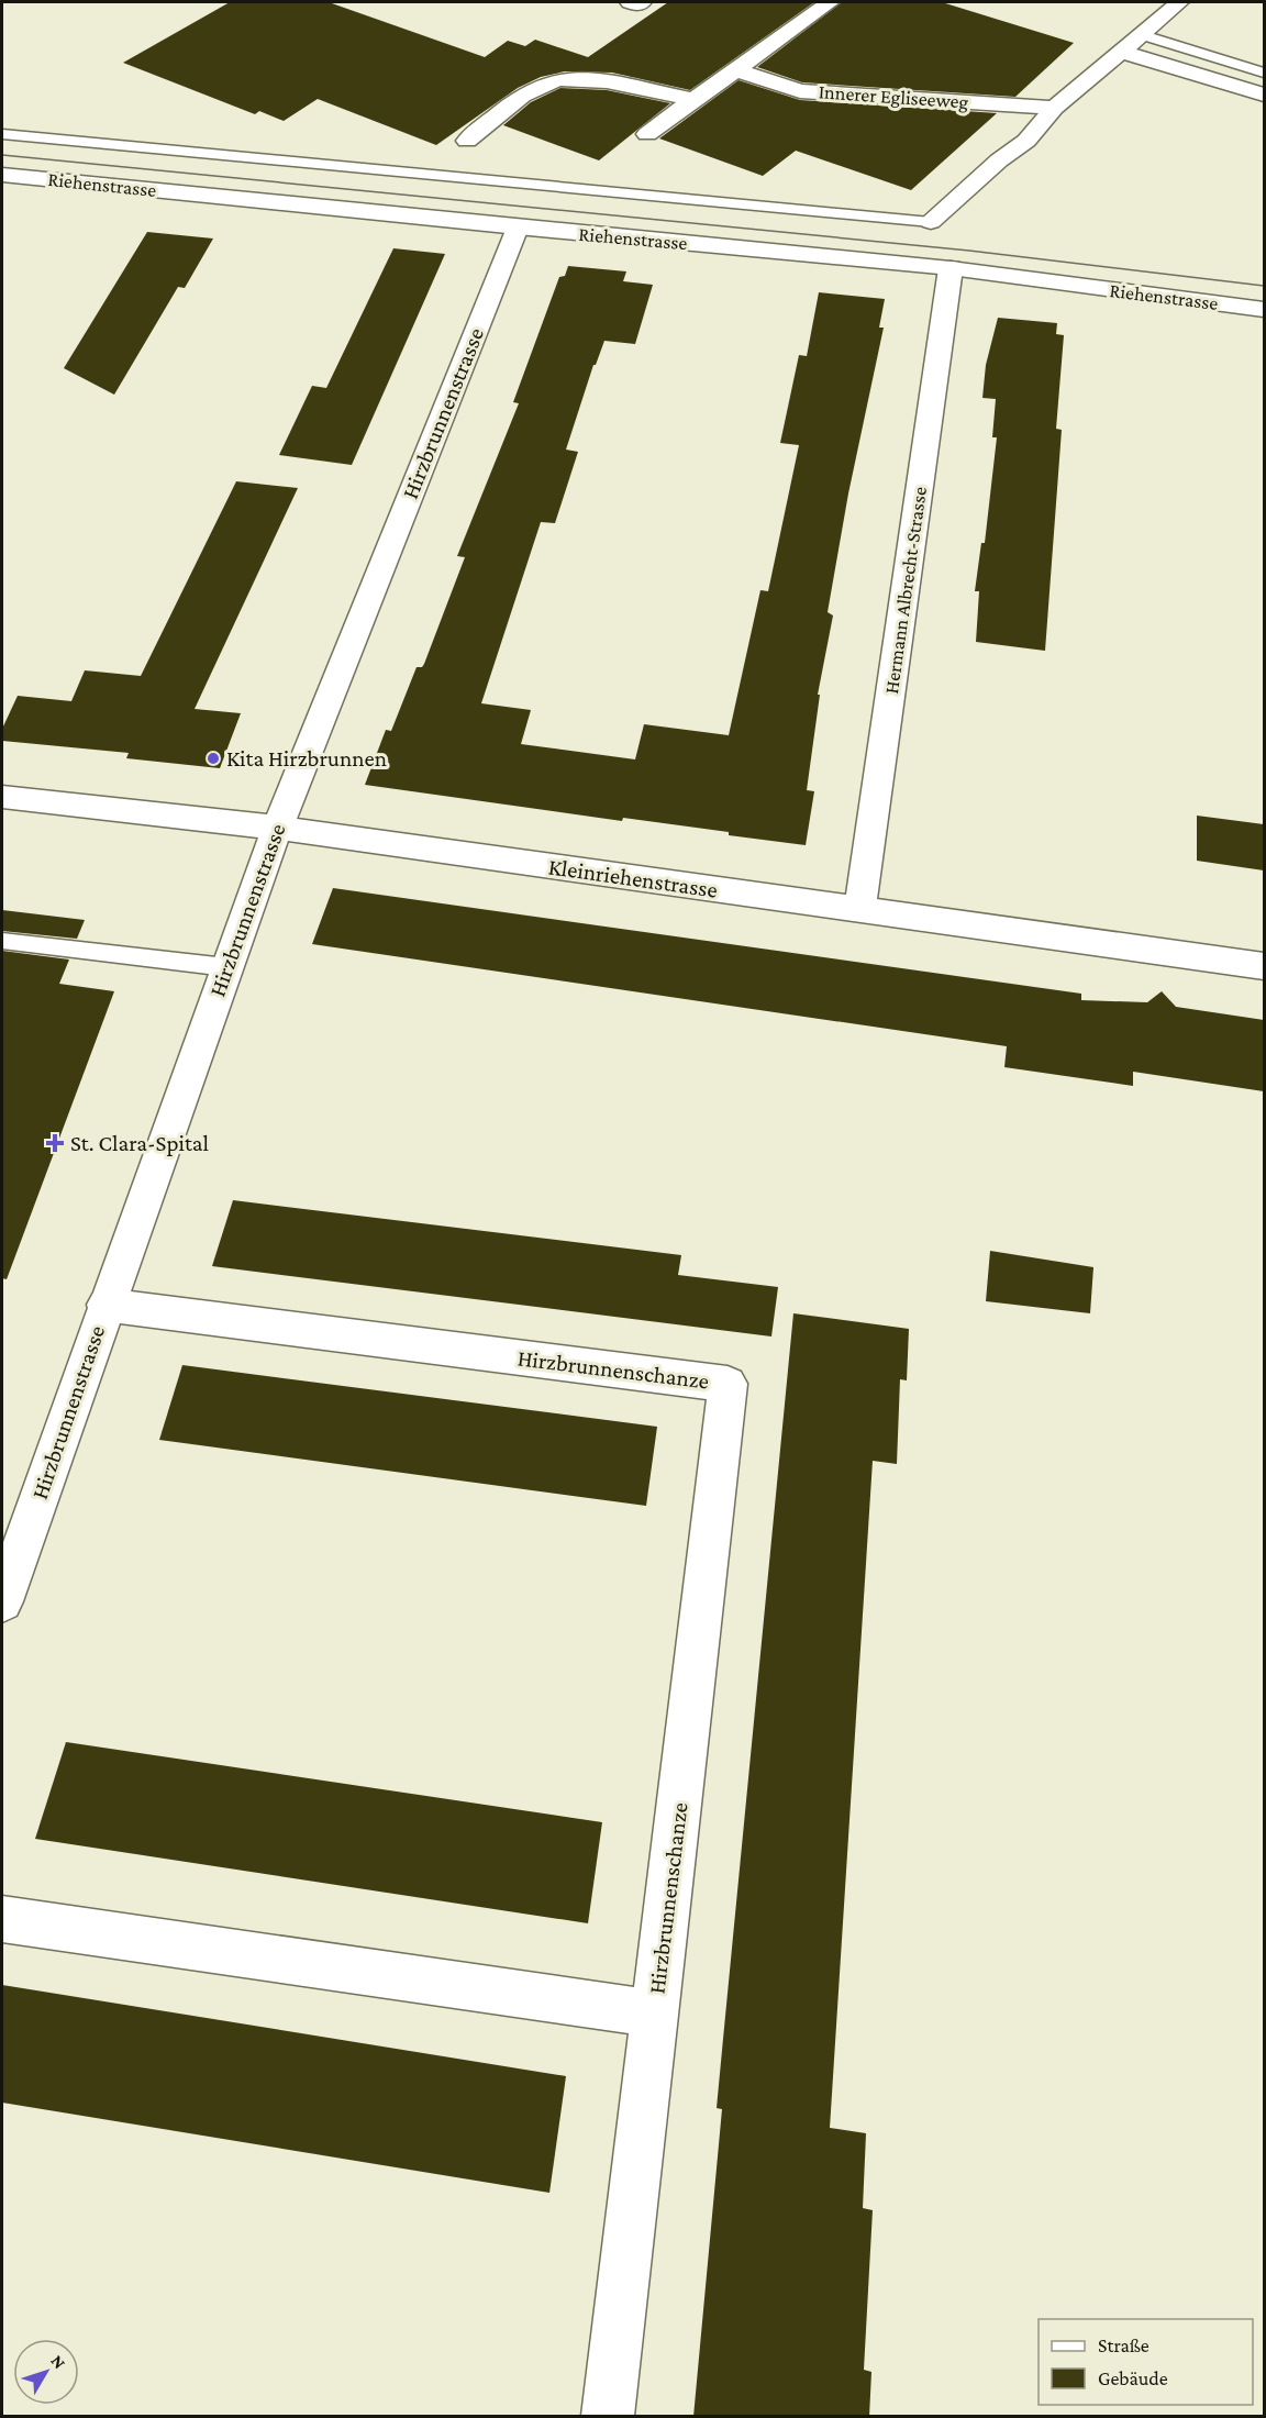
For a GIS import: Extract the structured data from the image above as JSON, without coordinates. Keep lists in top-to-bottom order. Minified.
{"streets":{"street":["Innerer Egliseeweg","Riehenstrasse","Hirzbrunnenstrasse","Hermann Albrecht-Strasse","Kleinriehenstrasse","Hirzbrunnenschanze"]},"crossings":[["Riehenstrasse","Hirzbrunnenstrasse"],["Riehenstrasse","Hermann Albrecht-Strasse"],["Hirzbrunnenstrasse","Kleinriehenstrasse"],["Hirzbrunnenstrasse","Hirzbrunnenschanze"],["Hermann Albrecht-Strasse","Kleinriehenstrasse"]],"places":{"other":["Kita Hirzbrunnen"],"health":["St. Clara-Spital"]},"legend":["Straße","Gebäude"],"north":"top right"}
